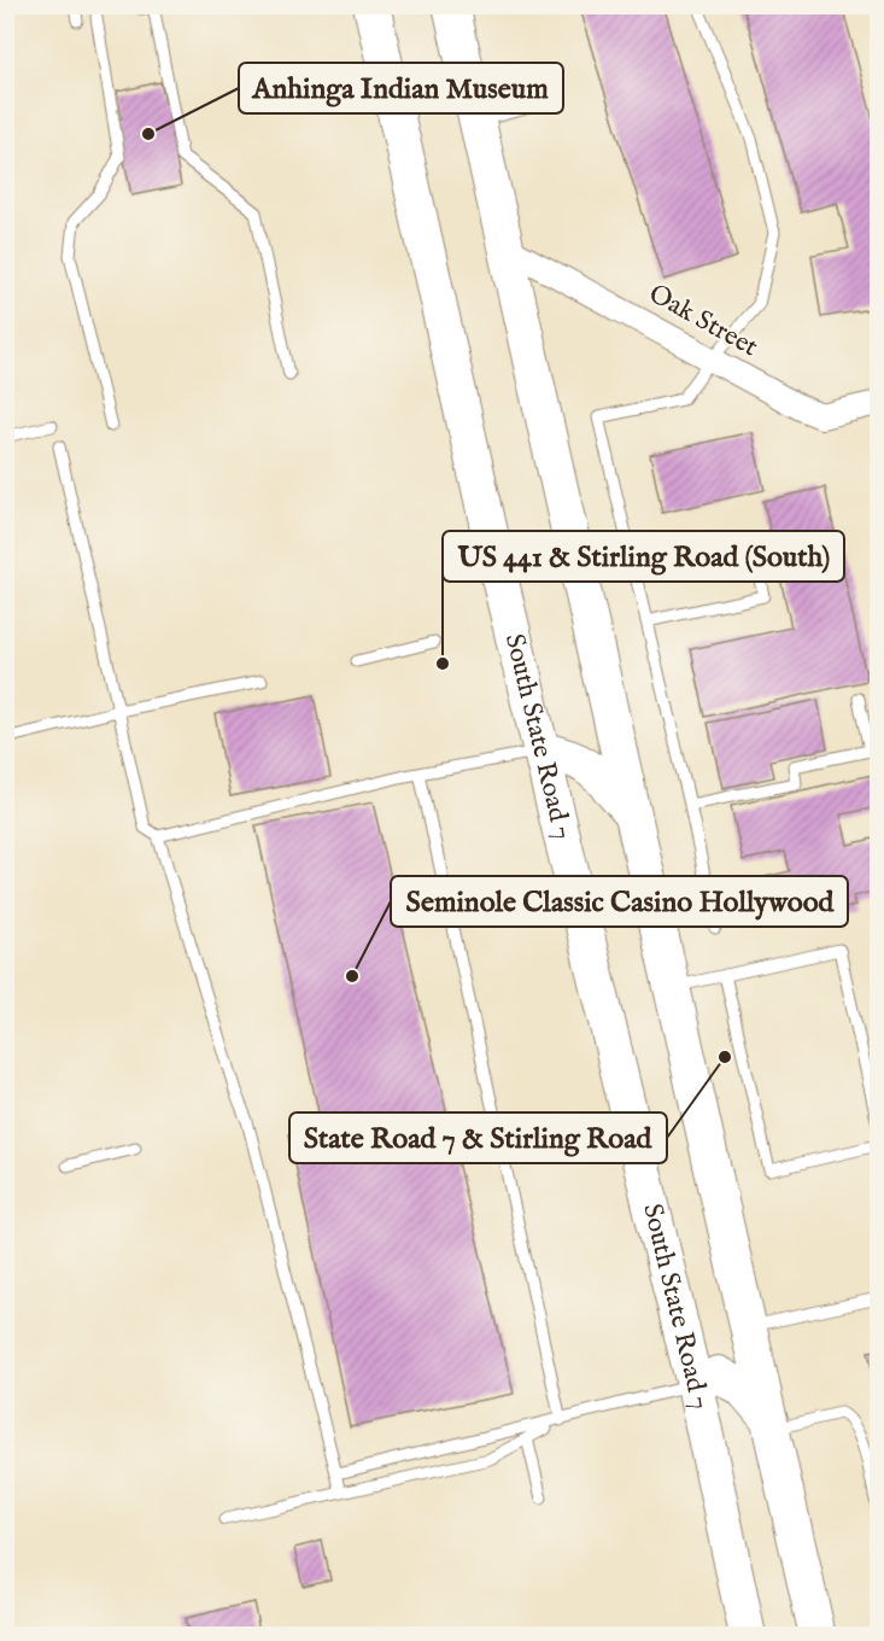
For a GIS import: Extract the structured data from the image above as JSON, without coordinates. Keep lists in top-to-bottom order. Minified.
{"streets":{"main road":["South State Road 7"],"street":["Oak Street"]},"places":["Anhinga Indian Museum","US 441 & Stirling Road (South)","Seminole Classic Casino Hollywood","State Road 7 & Stirling Road"]}
